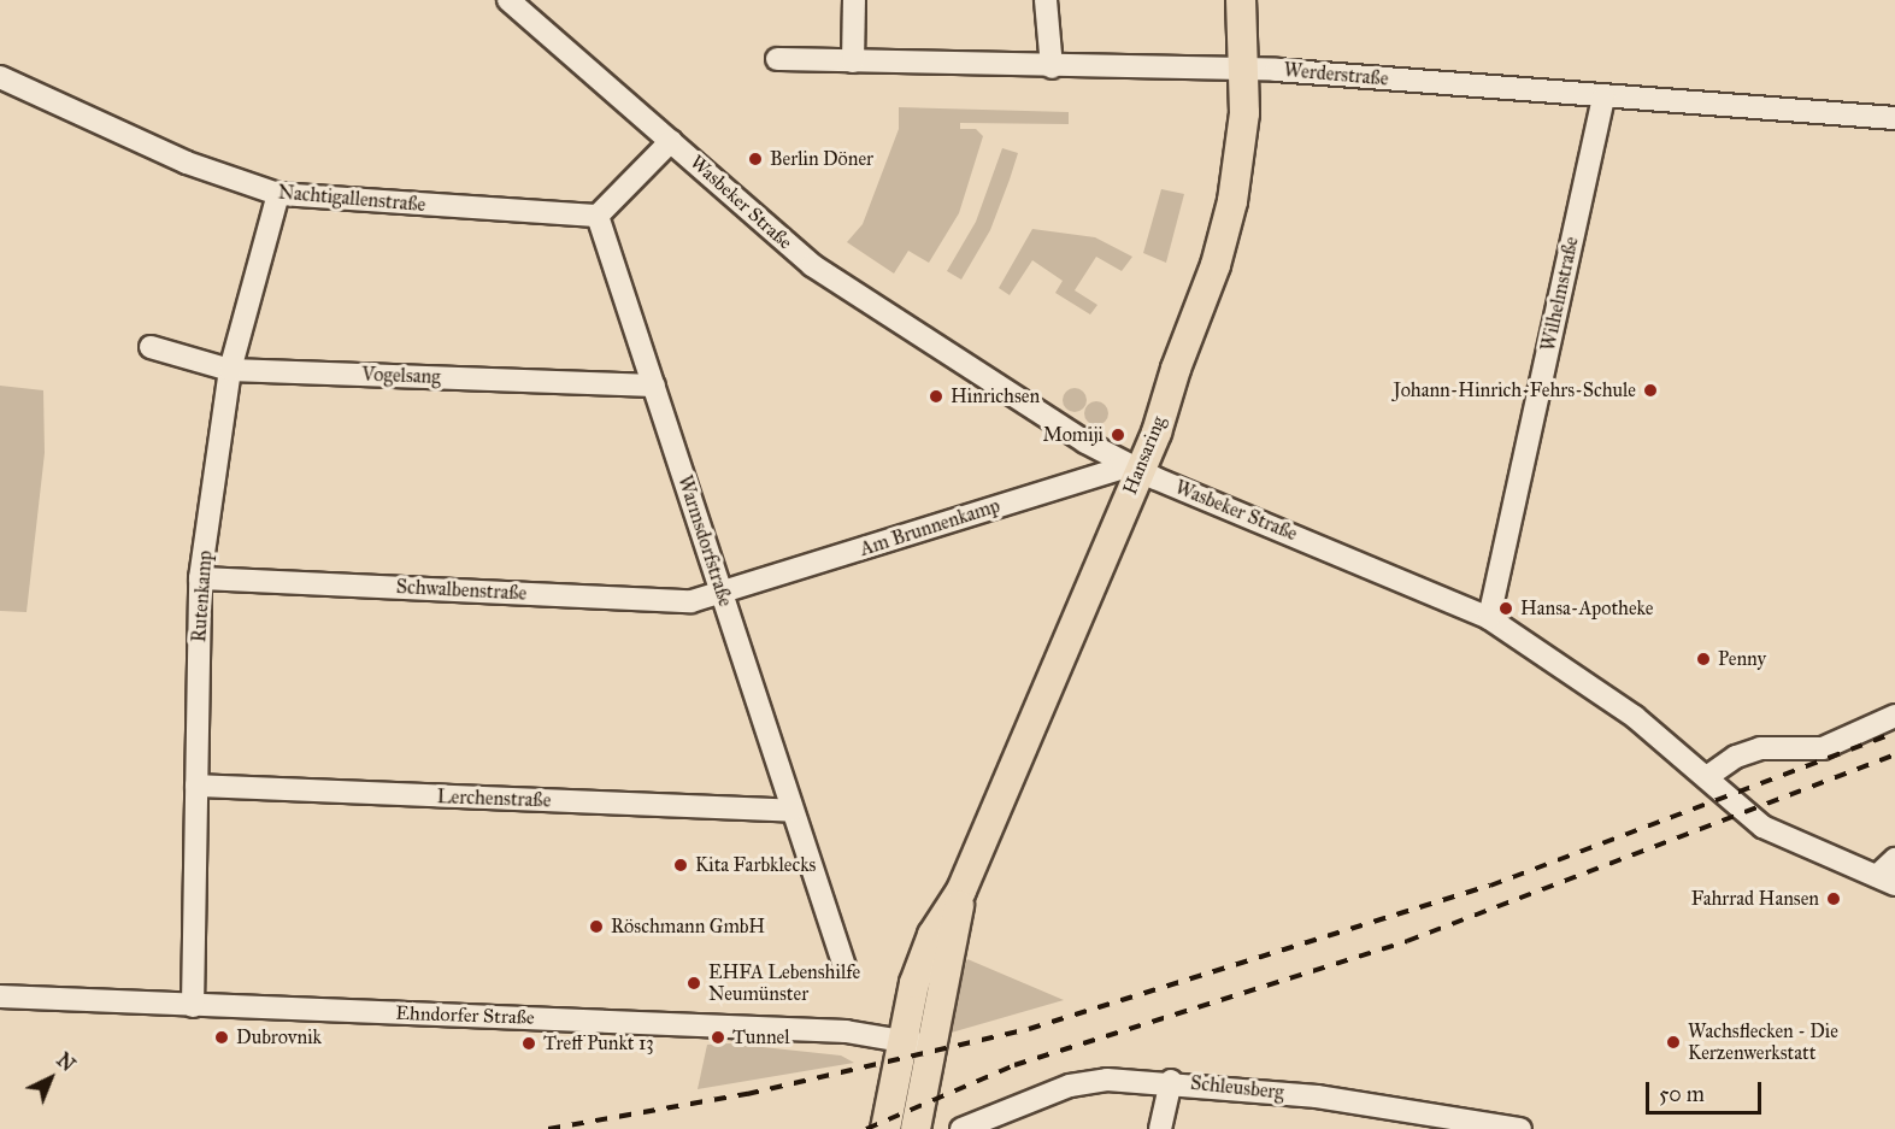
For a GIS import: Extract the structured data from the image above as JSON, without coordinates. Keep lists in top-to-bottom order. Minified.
{"streets":{"main road":["Hansaring"],"street":["Werderstraße","Nachtigallenstraße","Wasbeker Straße","Wilhelmstraße","Vogelsang","Am Brunnenkamp","Warmsdorfstraße","Schwalbenstraße","Rutenkamp","Lerchenstraße","Ehndorfer Straße","Schleusberg"]},"crossings":[["Werderstraße","Wilhelmstraße"],["Werderstraße","Hansaring"],["Nachtigallenstraße","Warmsdorfstraße"],["Nachtigallenstraße","Rutenkamp"],["Wasbeker Straße","Wilhelmstraße"],["Wasbeker Straße","Hansaring"],["Wasbeker Straße","Am Brunnenkamp"],["Vogelsang","Warmsdorfstraße"],["Vogelsang","Rutenkamp"],["Hansaring","Am Brunnenkamp"],["Hansaring","Ehndorfer Straße"],["Am Brunnenkamp","Warmsdorfstraße"],["Am Brunnenkamp","Schwalbenstraße"],["Warmsdorfstraße","Schwalbenstraße"],["Warmsdorfstraße","Lerchenstraße"],["Schwalbenstraße","Rutenkamp"],["Rutenkamp","Lerchenstraße"],["Rutenkamp","Ehndorfer Straße"]],"places":["Berlin Döner","Johann-Hinrich-Fehrs-Schule","Hinrichsen","Momiji","Hansa-Apotheke","Penny","Kita Farbklecks","Fahrrad Hansen","Röschmann GmbH","EHFA Lebenshilfe Neumünster","Dubrovnik","Tunnel","Wachsflecken - Die Kerzenwerkstatt","Treff Punkt 13"],"scale_bar":"50 m","north":"top right"}
